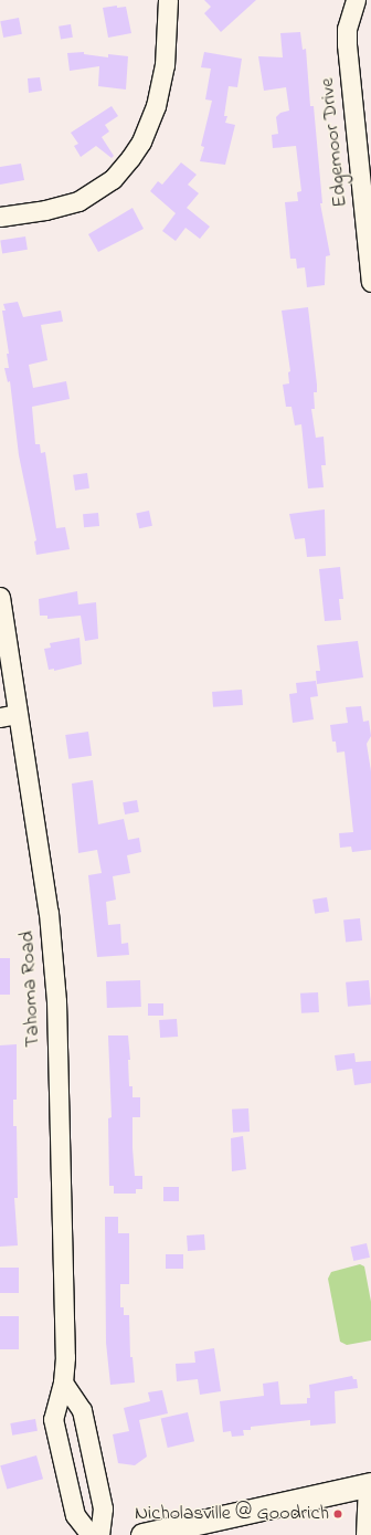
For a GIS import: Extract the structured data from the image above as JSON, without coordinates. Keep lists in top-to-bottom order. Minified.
{"streets":{"street":["Edgemoor Drive","Tahoma Road"]},"places":["Nicholasville @ Goodrich"]}
